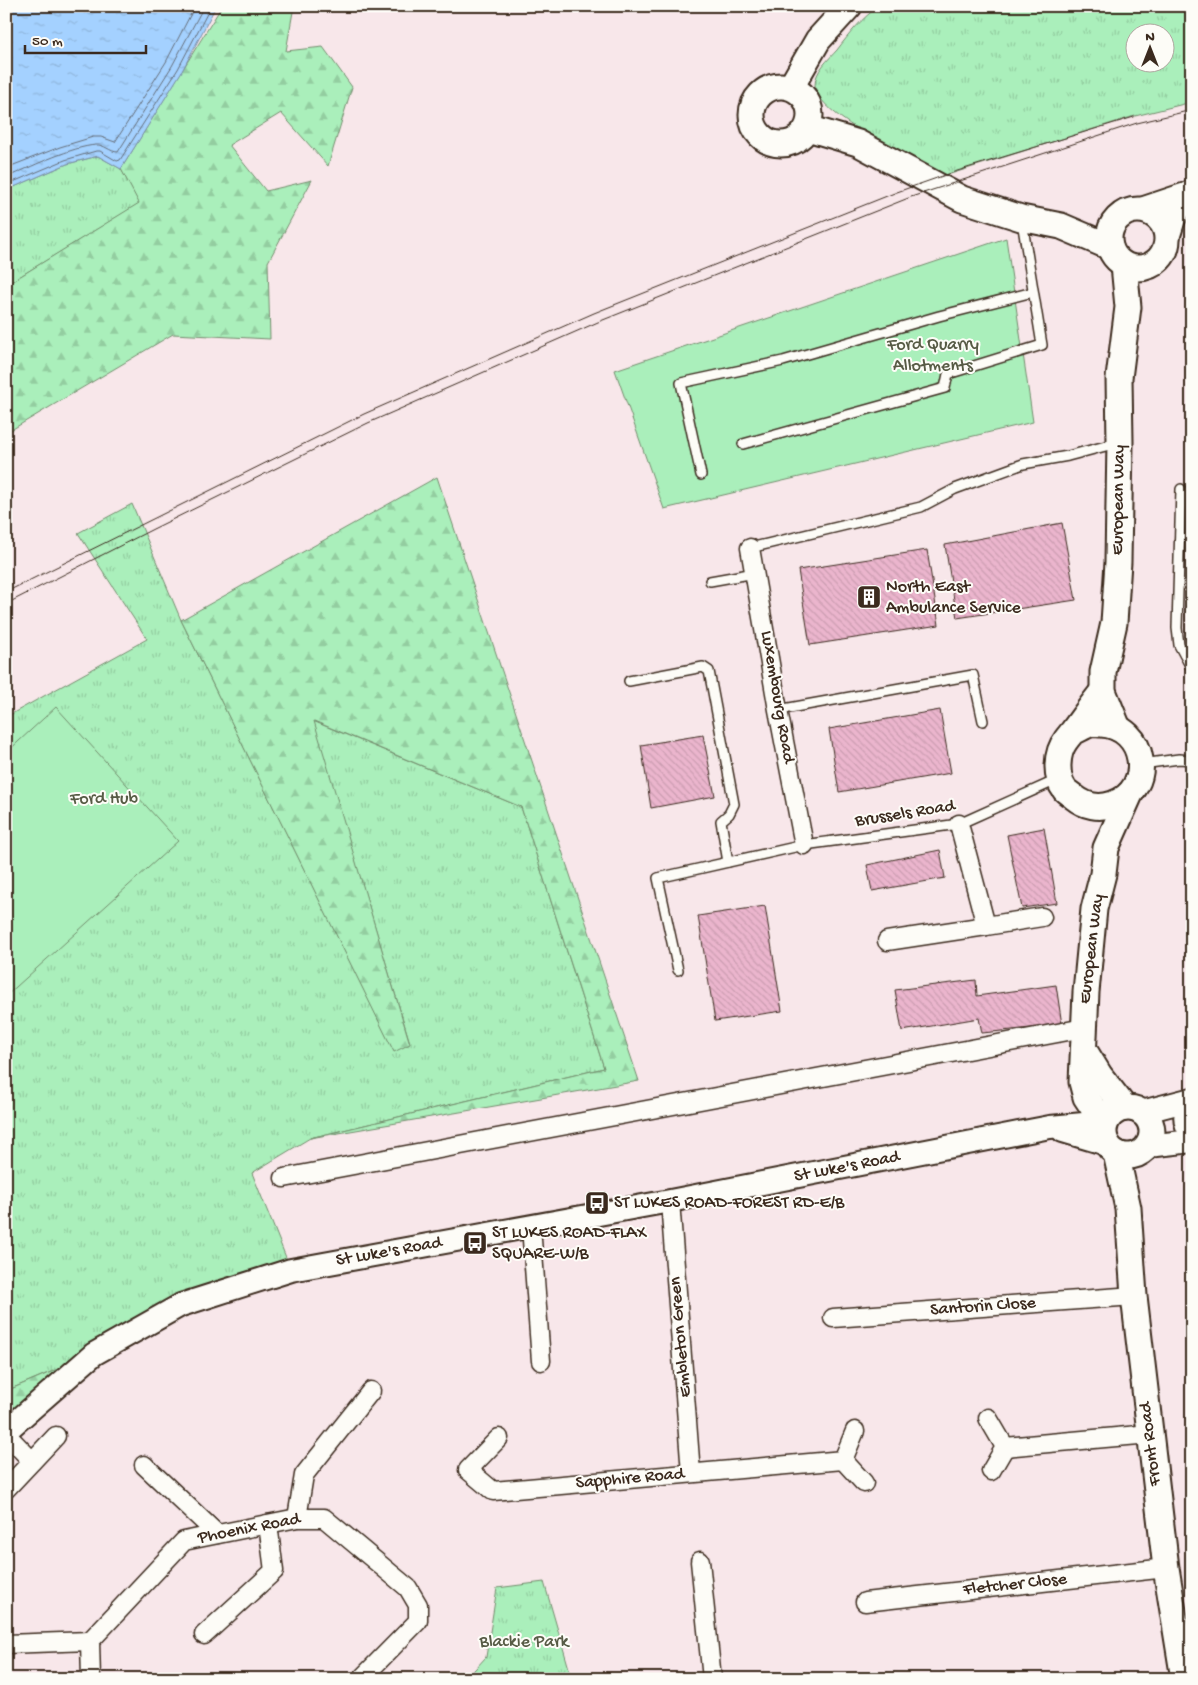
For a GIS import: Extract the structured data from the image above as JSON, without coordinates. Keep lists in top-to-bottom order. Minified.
{"streets":{"main road":["European Way","Front Road"],"street":["Luxembourg Road","St Luke's Road","Santorin Close","Embleton Green","Sapphire Road","Phoenix Road","Fletcher Close"],"lane":["Brussels Road"]},"crossings":[["European Way","St Luke's Road"],["Luxembourg Road","Brussels Road"],["St Luke's Road","Embleton Green"],["Santorin Close","Front Road"],["Embleton Green","Sapphire Road"],["Front Road","Fletcher Close"]],"parks":["Ford Quarry Allotments","Ford Hub","Blackie Park"],"places":{"building":["North East Ambulance Service"],"bus stop":["ST LUKES ROAD-FOREST RD-E/B","ST LUKES ROAD-FLAX SQUARE-W/B"]},"scale_bar":"50 m","north":"top"}
